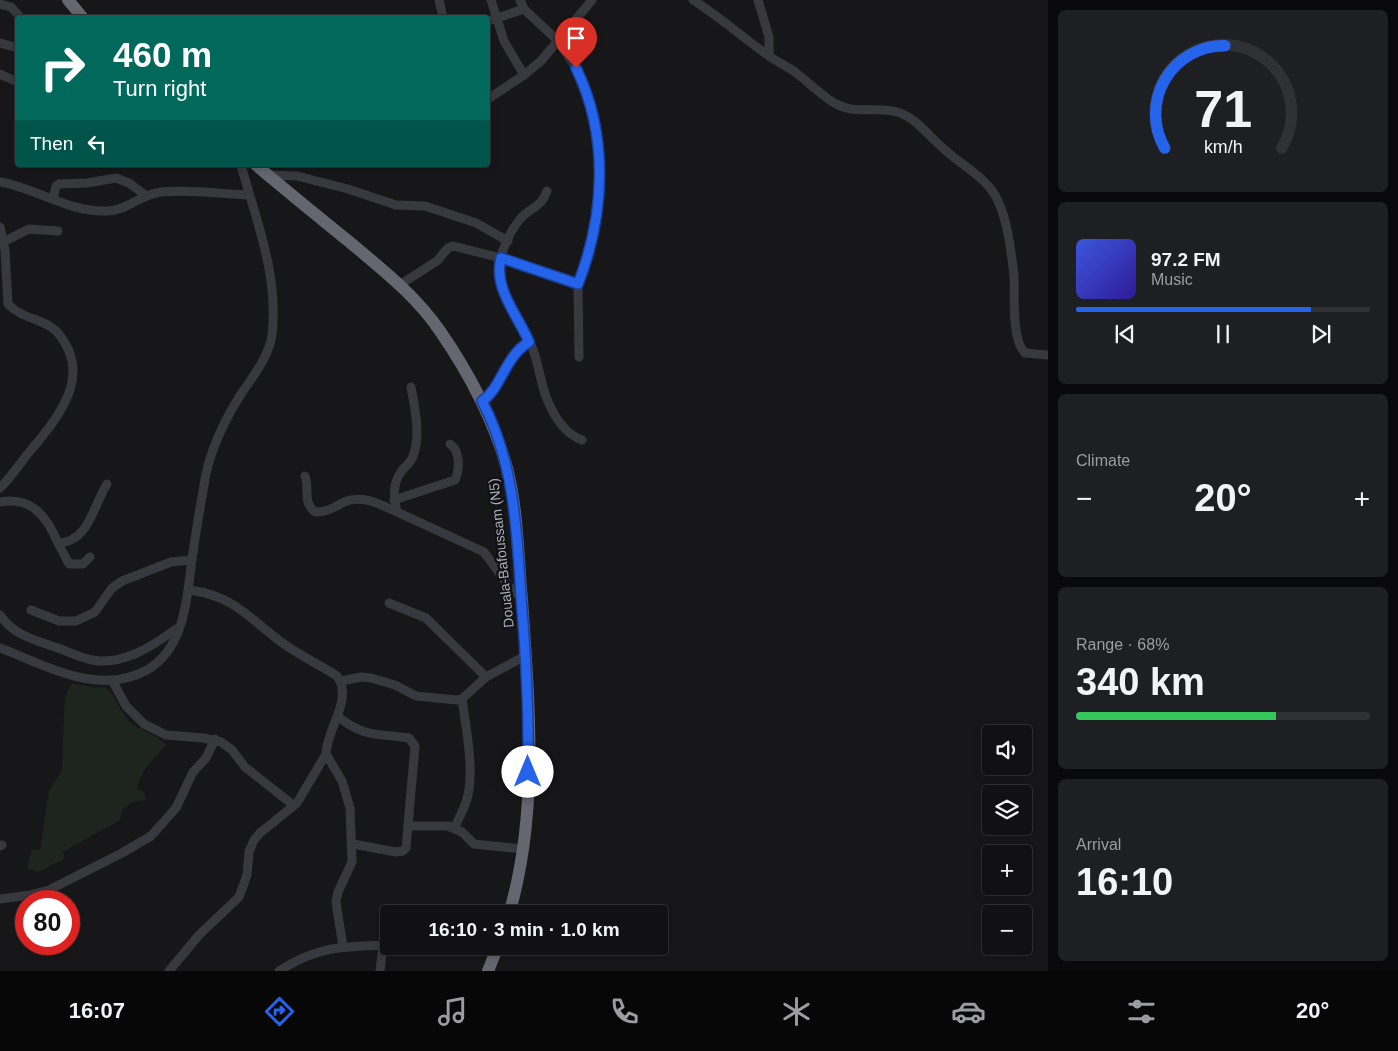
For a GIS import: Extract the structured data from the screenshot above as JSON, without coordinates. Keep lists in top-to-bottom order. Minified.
{"streets":{"highway":["Douala-Bafoussam (N5)"]},"page":{"turn":["460 m","Turn right"],"then":"Then","song":["97.2 FM","Music"],"tile":["Climate",["Range · 68%","340 km"],["Arrival","16:10"]],"heat":["−","20°","+"],"map_buttons":["+","−"],"limit":"80","trip":"16:10 · 3 min · 1.0 km","tabs":["16:07","20°"],"gauge":["71","km/h"]}}
